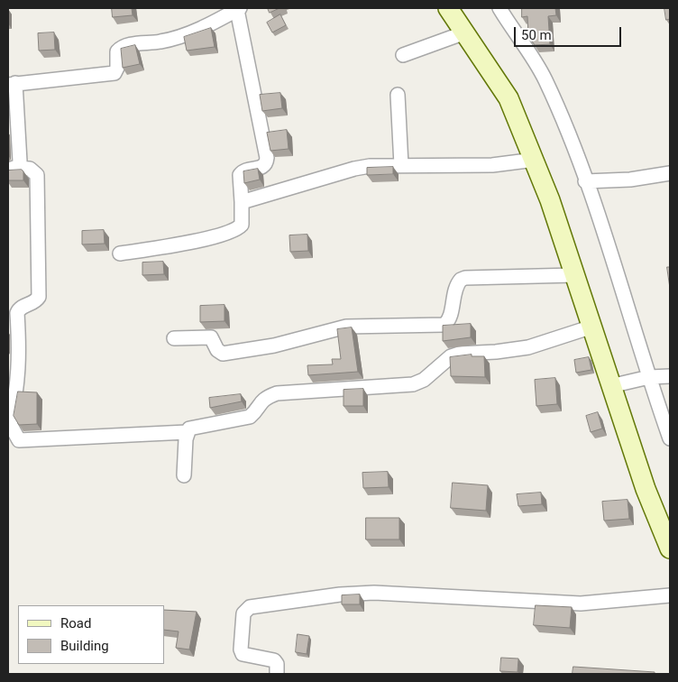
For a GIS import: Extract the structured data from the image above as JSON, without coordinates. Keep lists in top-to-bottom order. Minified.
{"legend":["Road","Building"],"scale_bar":"50 m"}
